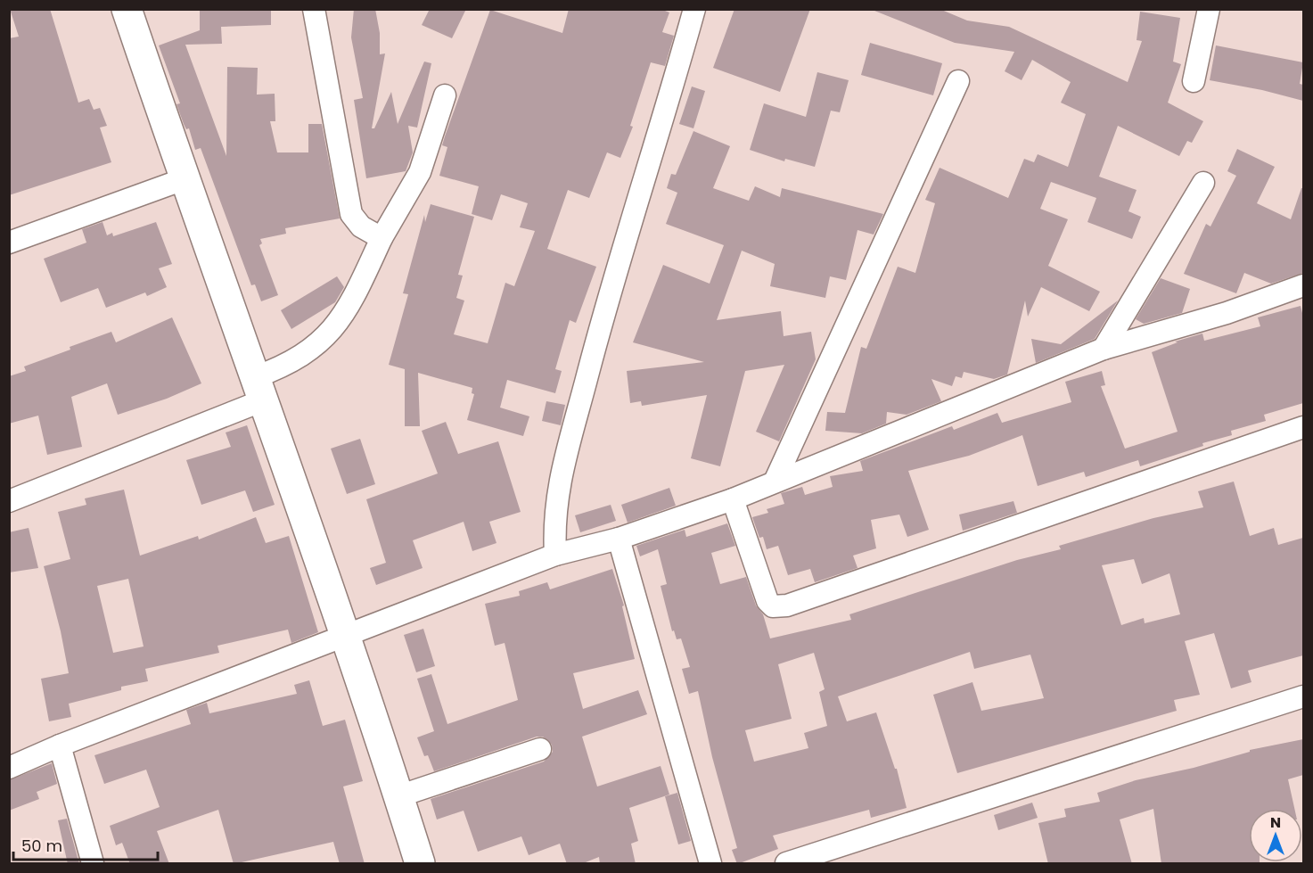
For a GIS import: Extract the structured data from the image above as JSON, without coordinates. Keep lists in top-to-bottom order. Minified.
{"scale_bar":"50 m","north":"top"}
